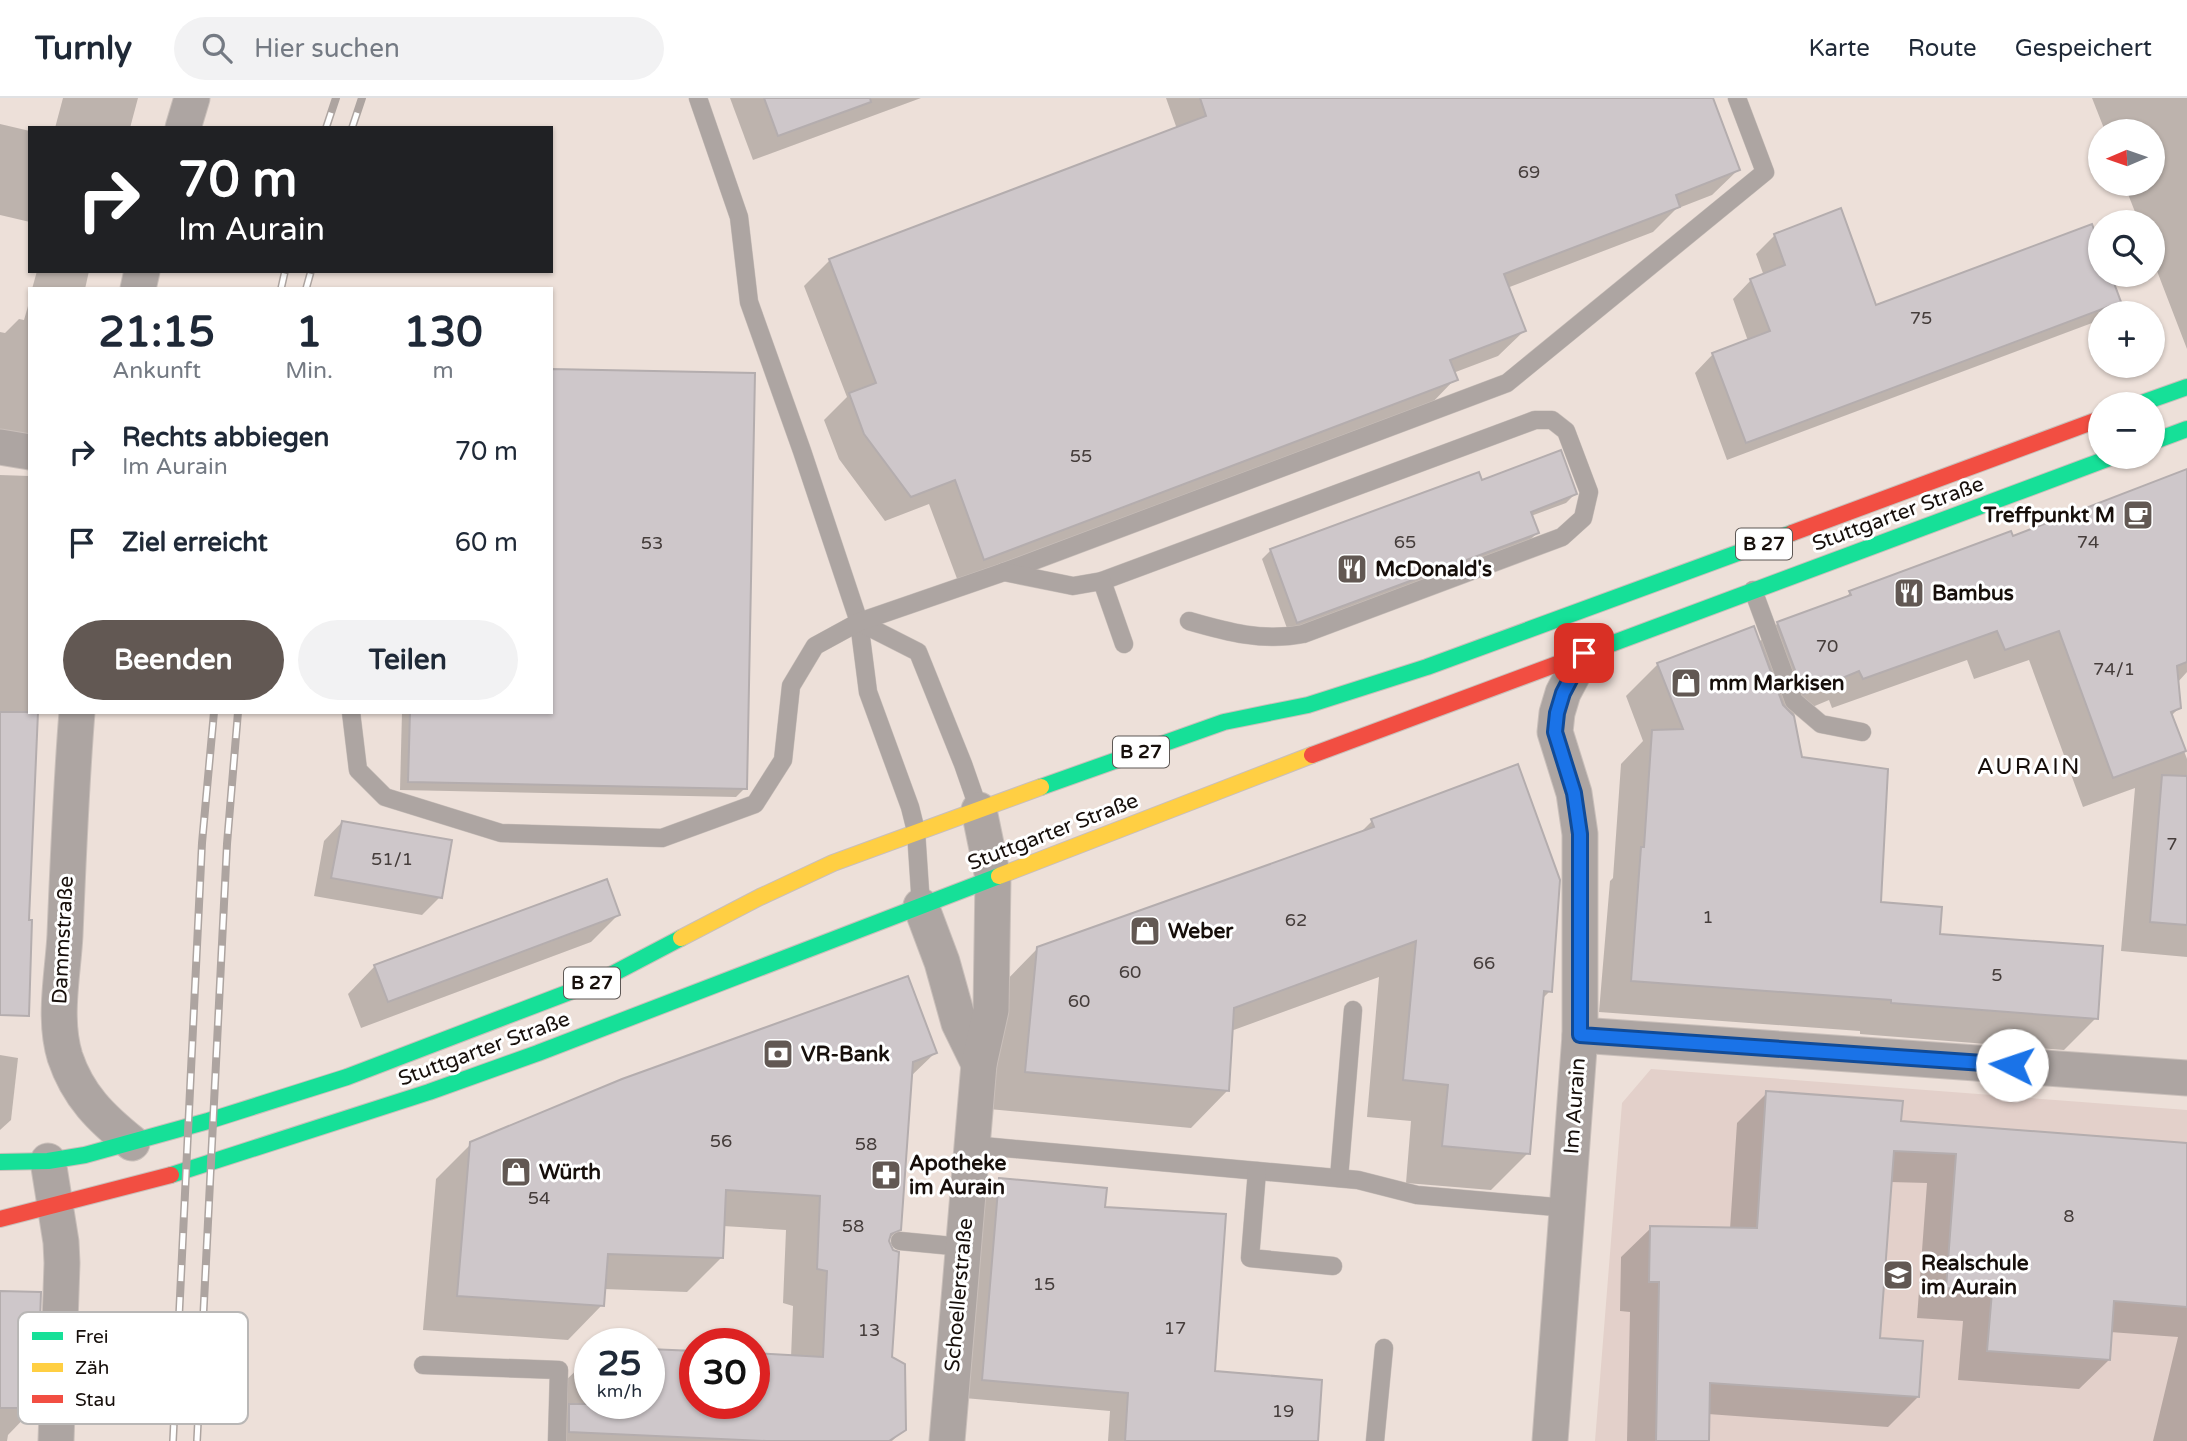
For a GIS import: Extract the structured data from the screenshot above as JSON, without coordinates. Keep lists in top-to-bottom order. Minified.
{"streets":{"main road":["Stuttgarter Straße","B 27"],"street":["Dammstraße","Im Aurain","Schoellerstraße"]},"crossings":[["Stuttgarter Straße","Dammstraße"],["Stuttgarter Straße","Im Aurain"],["Stuttgarter Straße","Schoellerstraße"]],"districts":["AURAIN"],"places":{"cafe":["Treffpunkt M"],"restaurant":["McDonald's","Bambus"],"shop":["mm Markisen","Weber","Würth"],"bank":["VR-Bank"],"pharmacy":["Apotheke im Aurain"],"school or university":["Realschule im Aurain"]},"house_numbers":["69","75","55","65","74","53","70","74/1","7","51/1","1","62","66","60","5","60","56","58","54","8","58","15","17","13","19"],"legend":["Frei","Zäh","Stau"],"north":"left","page":{"header":"Turnly","search":"Hier suchen","nav":["Karte","Route","Gespeichert"],"map_buttons":["+","−"],"turn":["70 m","Im Aurain"],"eta":["21:15","Ankunft","1","Min.","130","m"],"list":[{"name":"Rechts abbiegen","note":"Im Aurain","value":"70 m"},{"name":"Ziel erreicht","value":"60 m"}],"buttons":["Beenden","Teilen"],"speed":"25 km/h","limit":"30"}}
